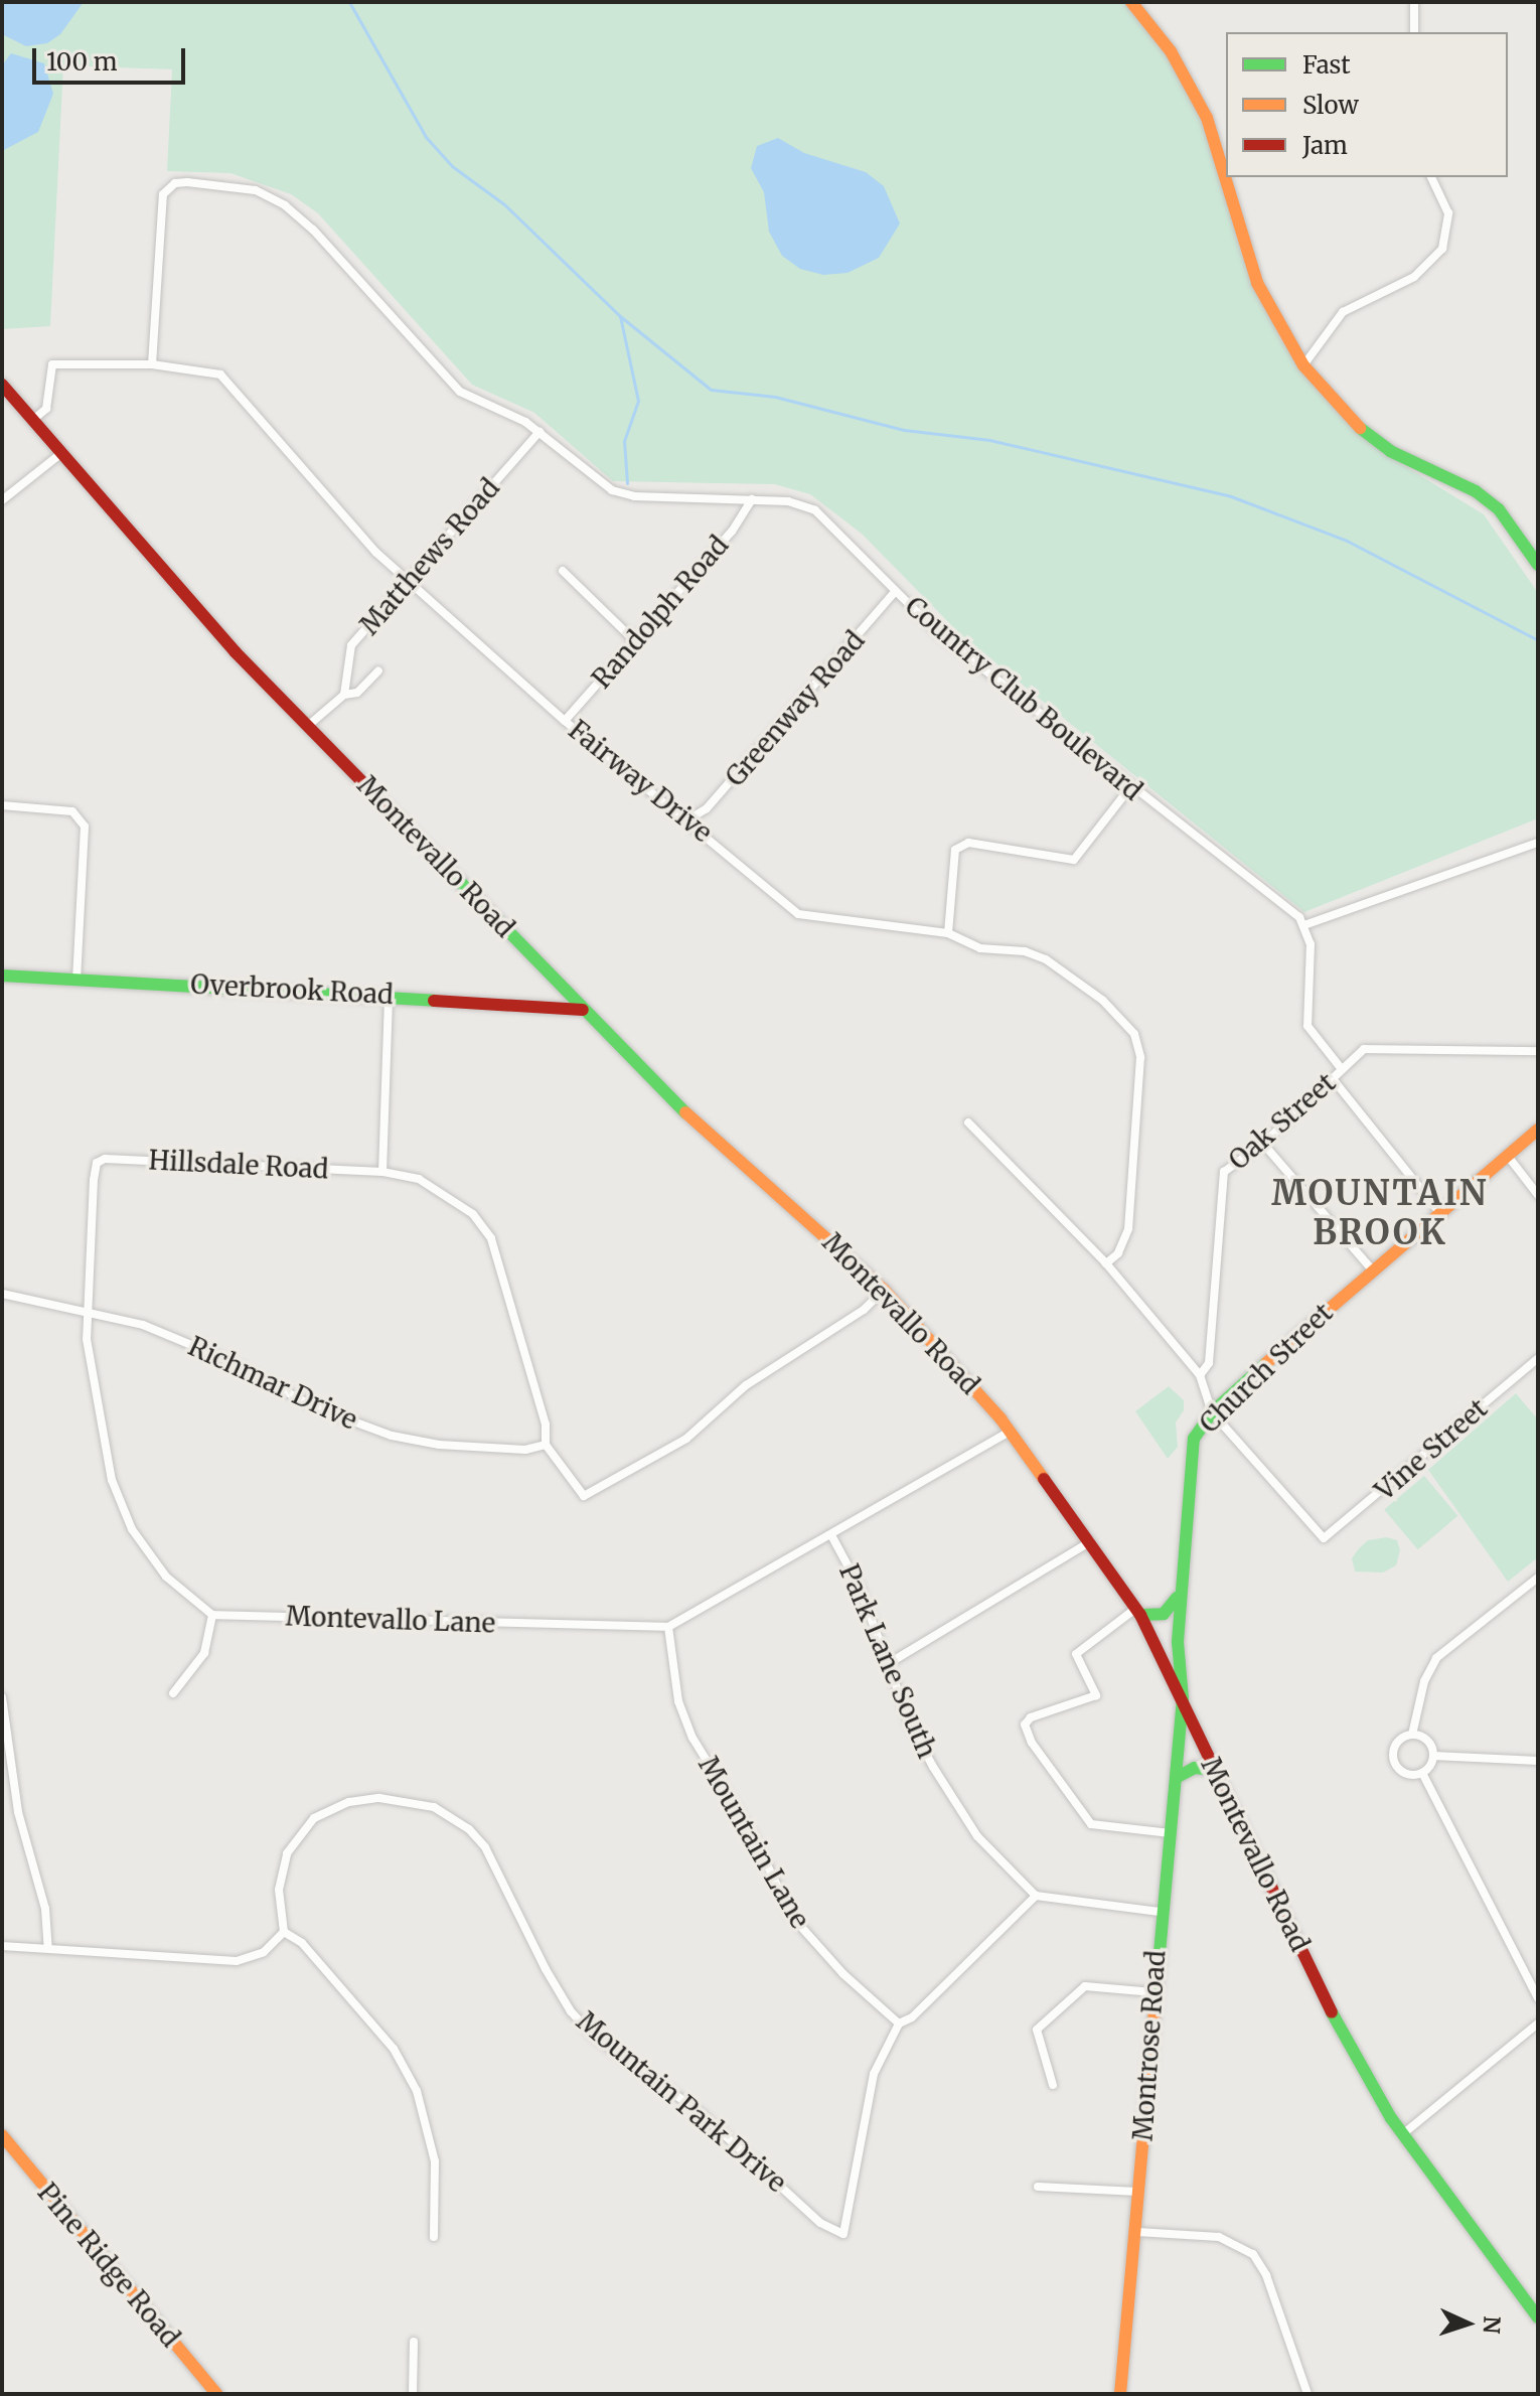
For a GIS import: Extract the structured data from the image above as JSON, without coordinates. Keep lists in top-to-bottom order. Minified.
{"streets":{"main road":["Montevallo Road","Overbrook Road","Church Street","Montrose Road","Pine Ridge Road"],"street":["Matthews Road","Randolph Road","Country Club Boulevard","Greenway Road","Fairway Drive","Oak Street","Hillsdale Road","Richmar Drive","Vine Street","Montevallo Lane","Park Lane South","Mountain Lane","Mountain Park Drive"]},"crossings":[["Matthews Road","Country Club Boulevard"],["Matthews Road","Fairway Drive"],["Randolph Road","Country Club Boulevard"],["Randolph Road","Fairway Drive"],["Country Club Boulevard","Greenway Road"],["Country Club Boulevard","Fairway Drive"],["Greenway Road","Fairway Drive"],["Montevallo Road","Overbrook Road"],["Montevallo Road","Church Street"],["Montevallo Road","Montrose Road"],["Hillsdale Road","Richmar Drive"],["Church Street","Vine Street"],["Church Street","Montrose Road"],["Montevallo Lane","Mountain Lane"],["Park Lane South","Mountain Park Drive"],["Mountain Lane","Mountain Park Drive"]],"districts":["MOUNTAIN BROOK"],"legend":["Fast","Slow","Jam"],"scale_bar":"100 m","north":"right"}
